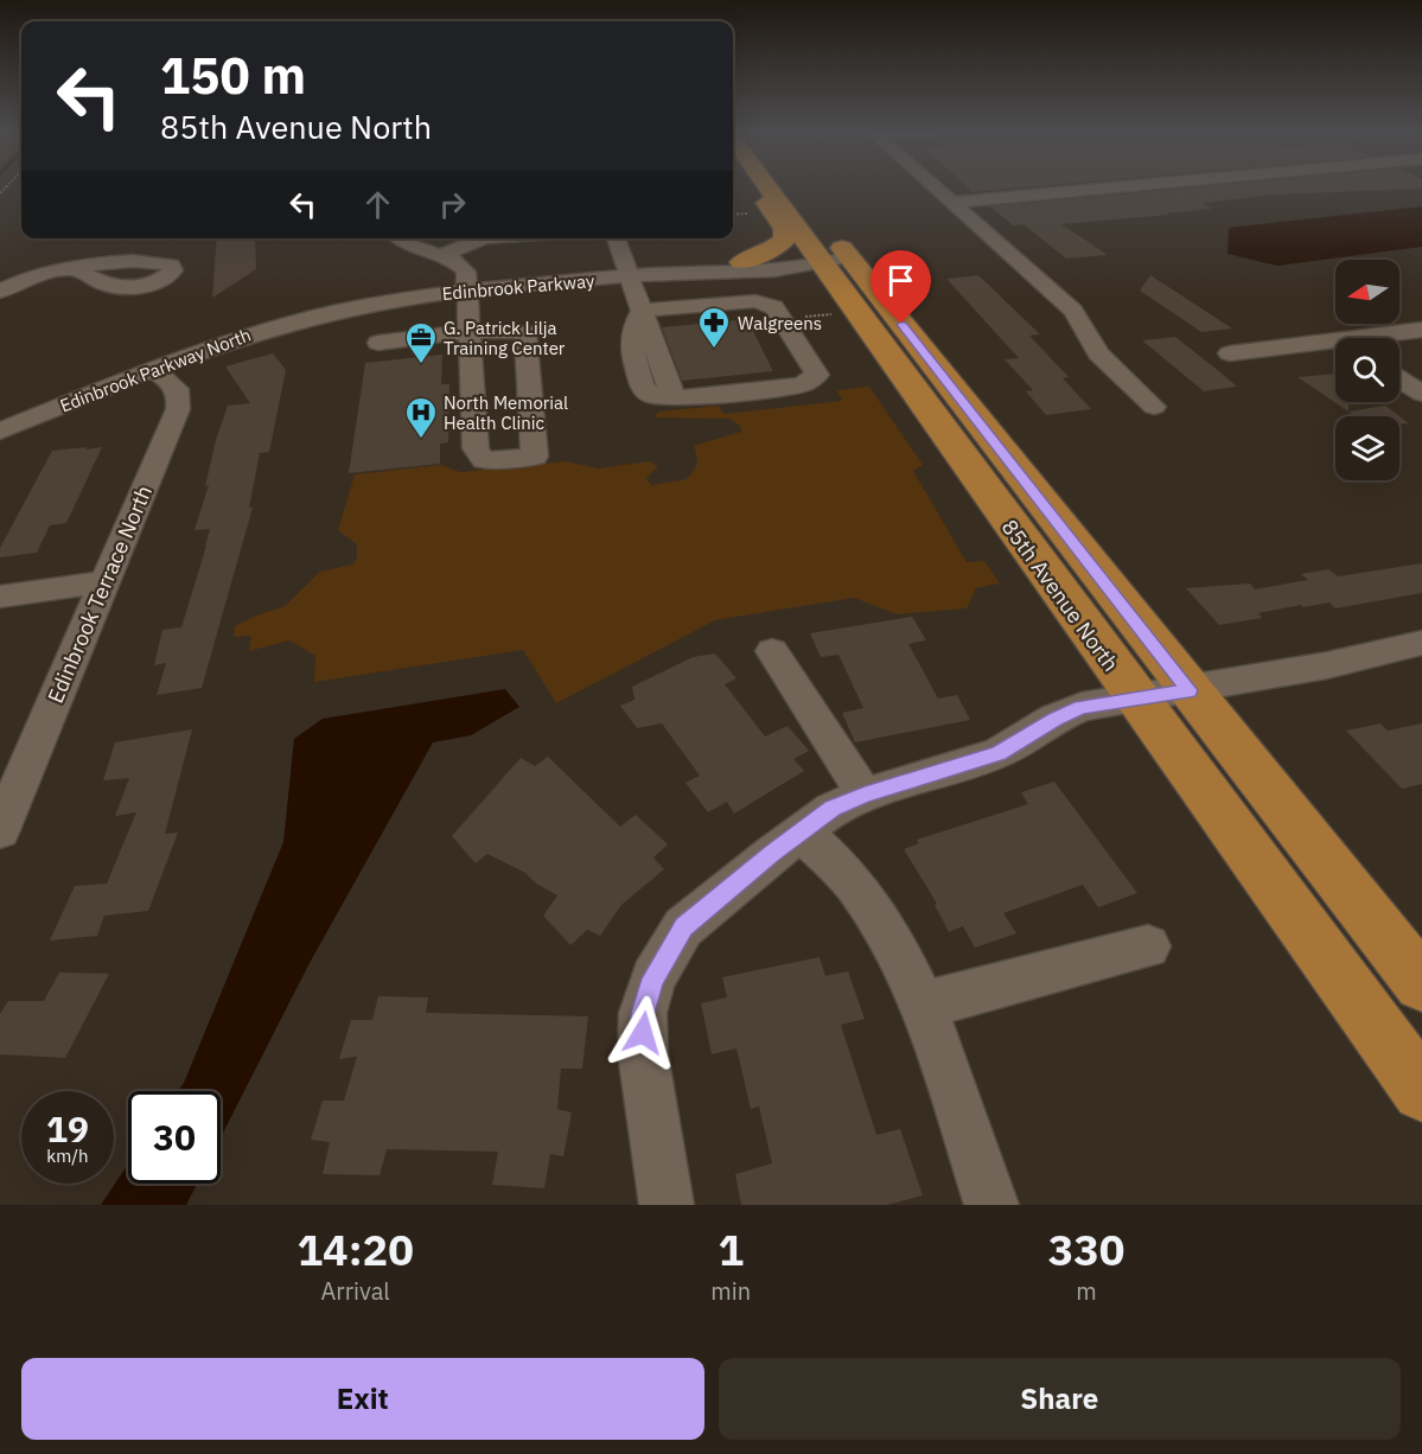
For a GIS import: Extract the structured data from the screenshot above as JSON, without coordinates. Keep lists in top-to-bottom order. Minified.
{"streets":{"main road":["85th Avenue North"],"street":["Edinbrook Parkway","Edinbrook Parkway North","Edinbrook Terrace North"]},"crossings":[["Edinbrook Parkway","Edinbrook Parkway North"],["Edinbrook Parkway","85th Avenue North"],["Edinbrook Parkway North","Edinbrook Terrace North"]],"places":{"pharmacy":["Walgreens"],"office":["G. Patrick Lilja Training Center"],"hospital":["North Memorial Health Clinic"]},"north":"left","page":{"turn":["150 m","85th Avenue North"],"speed":"19 km/h","limit":"30","eta":["14:20","Arrival","1","min","330","m"],"buttons":["Exit","Share"]}}
